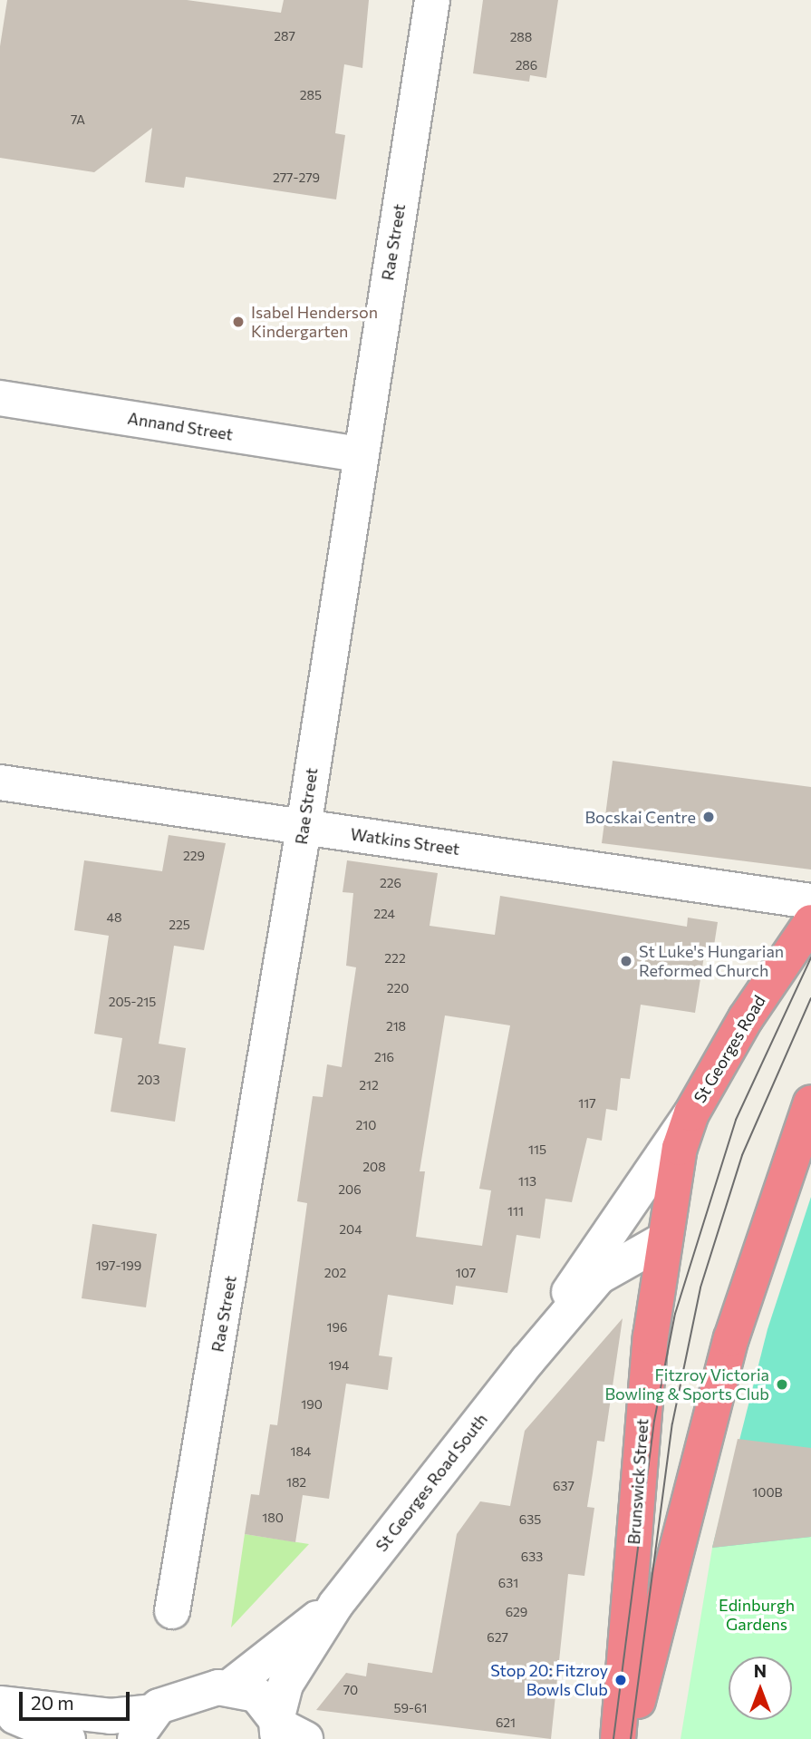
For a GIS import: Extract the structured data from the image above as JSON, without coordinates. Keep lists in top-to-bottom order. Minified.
{"streets":{"highway":["St Georges Road","Brunswick Street"],"street":["Rae Street","Annand Street","Watkins Street","St Georges Road South"]},"crossings":[["Rae Street","Annand Street"],["Rae Street","Watkins Street"],["St Georges Road","Brunswick Street"],["St Georges Road","St Georges Road South"],["Brunswick Street","St Georges Road South"]],"parks":["Edinburgh Gardens"],"places":["Isabel Henderson Kindergarten","Bocskai Centre","St Luke's Hungarian Reformed Church","Fitzroy Victoria Bowling & Sports Club","Stop 20: Fitzroy Bowls Club"],"house_numbers":["287","288","286","285","7A","277-279","229","226","224","48","225","222","220","205-215","218","216","203","212","117","210","115","208","113","206","111","204","197-199","202","107","196","194","190","184","182","637","100B","180","635","633","631","629","627","70","59-61","621"],"scale_bar":"20 m","north":"top"}
